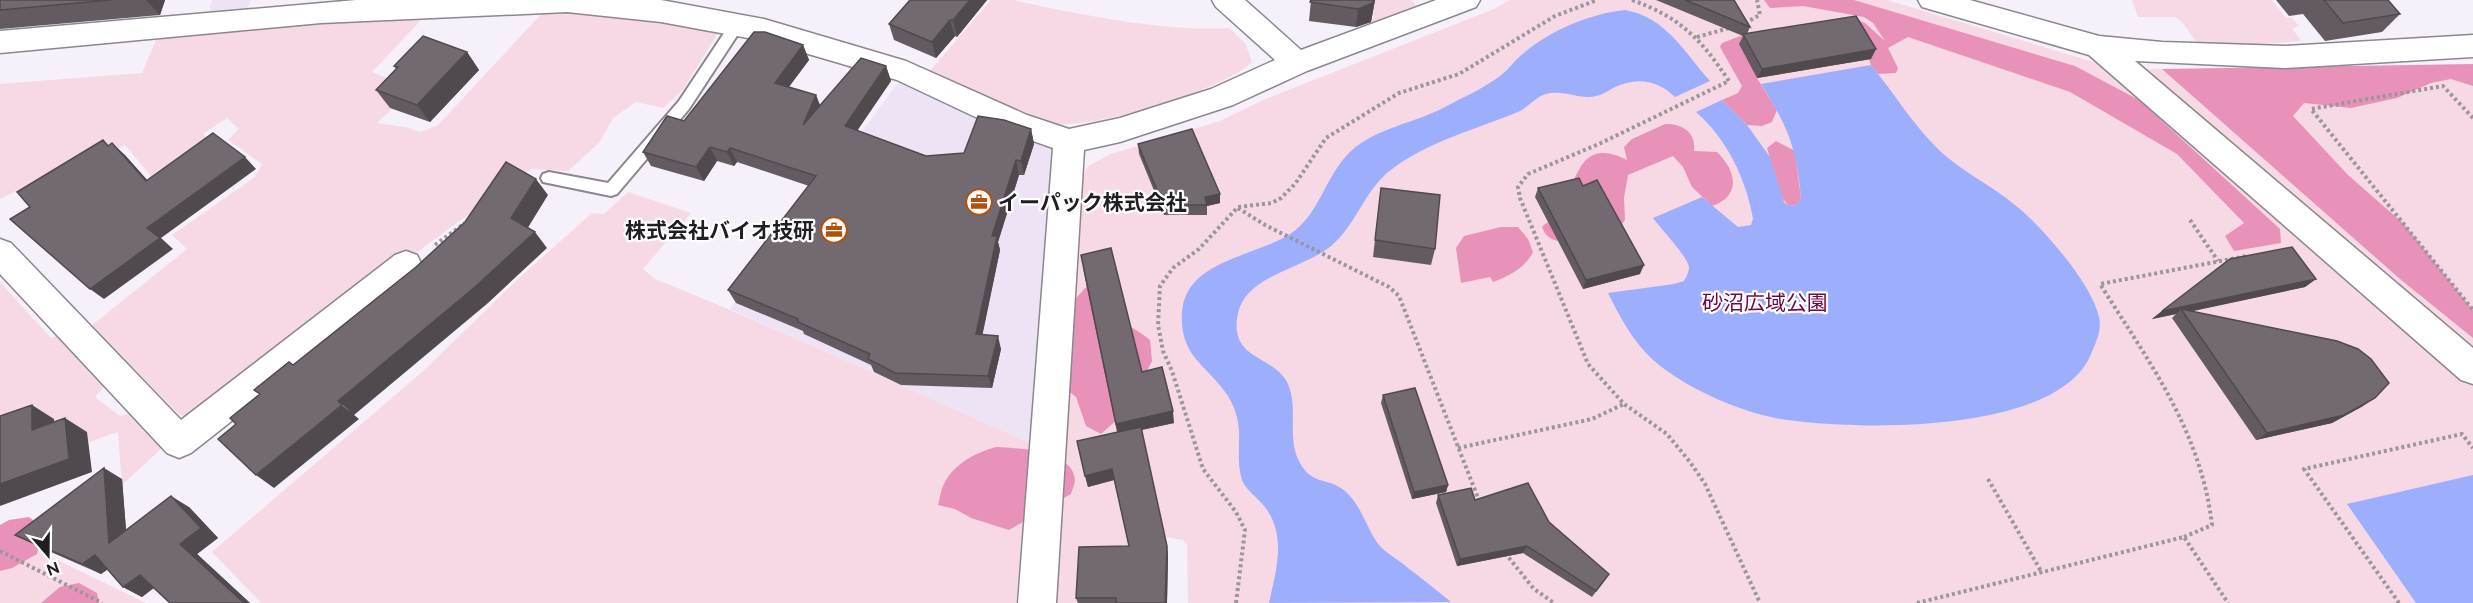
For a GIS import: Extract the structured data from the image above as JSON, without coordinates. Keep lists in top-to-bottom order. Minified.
{"parks":["砂沼広域公園"],"places":{"office":["イーパック株式会社","株式会社バイオ技研"]},"north":"bottom"}
